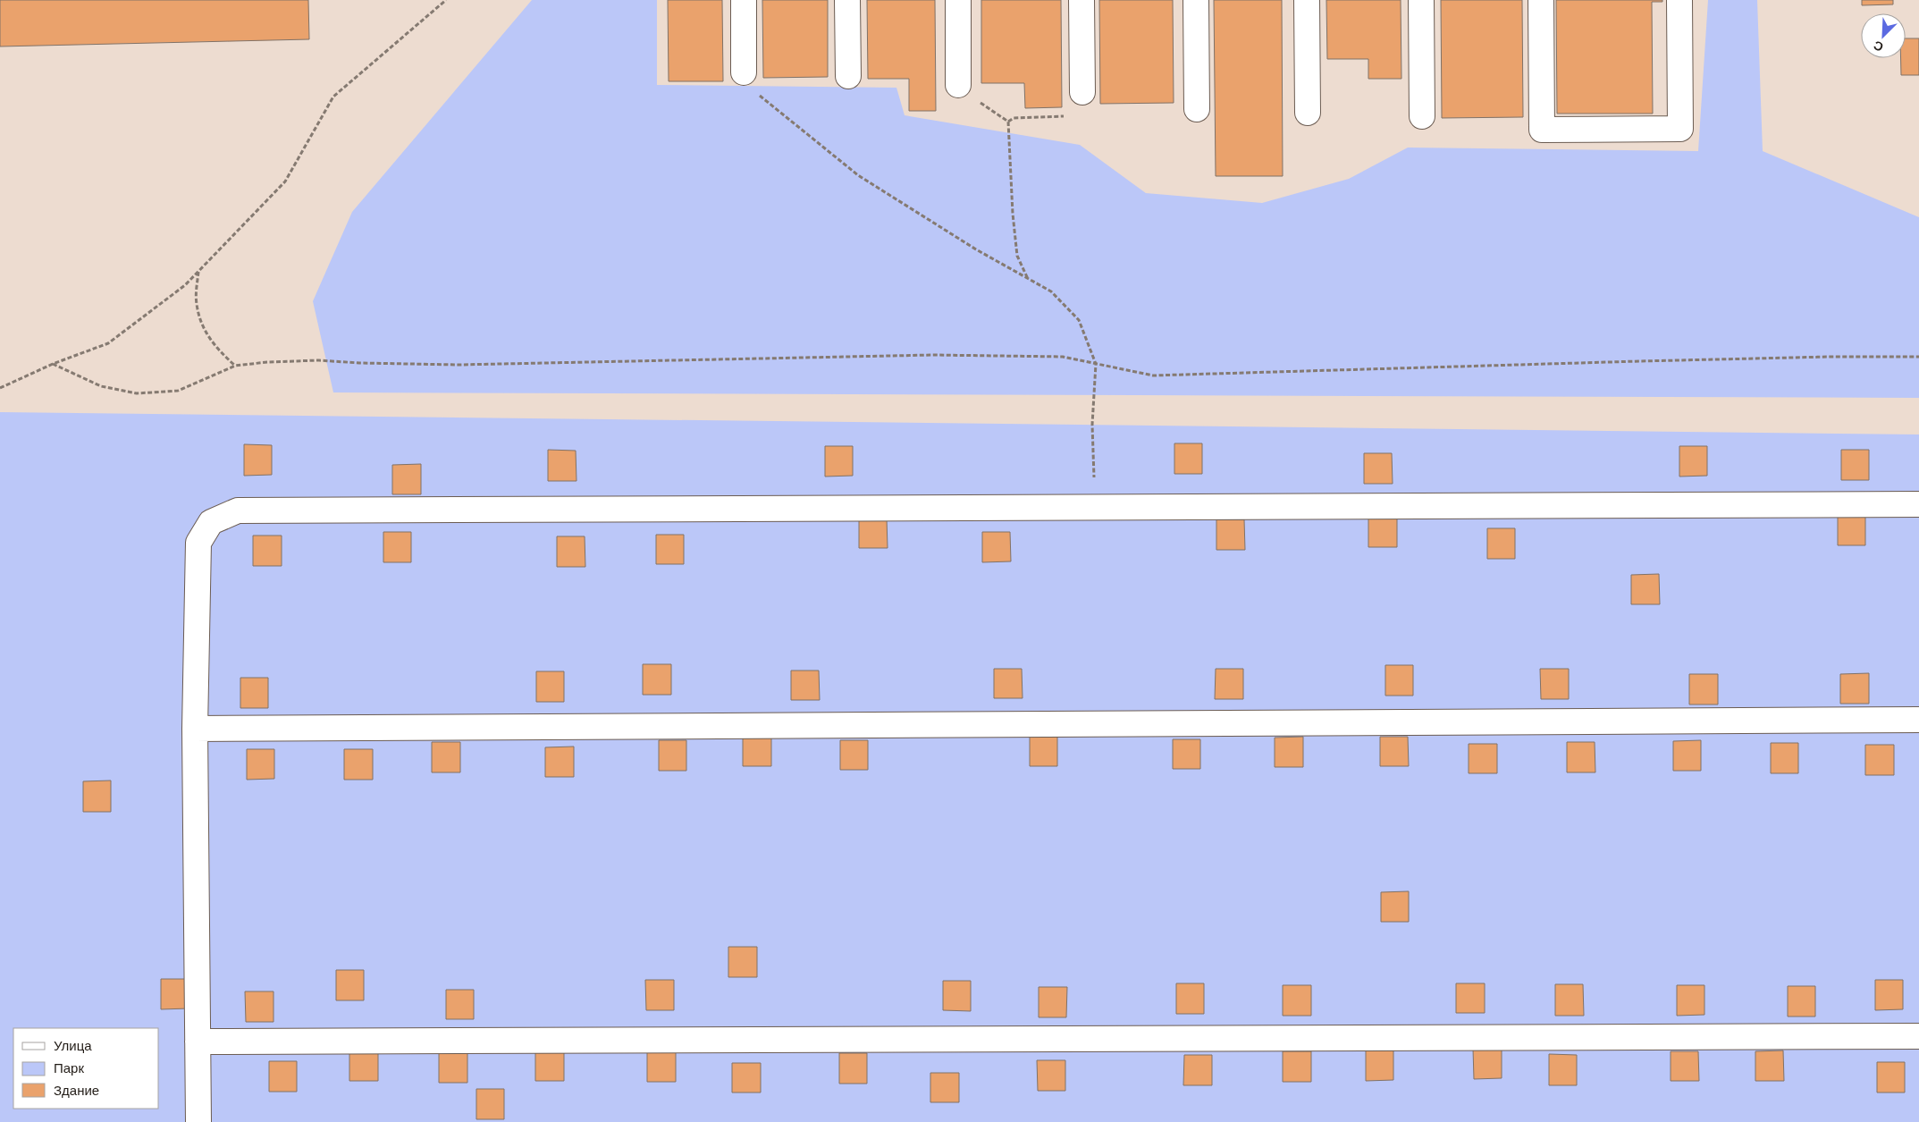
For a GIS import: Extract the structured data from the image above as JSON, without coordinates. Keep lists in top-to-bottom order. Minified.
{"legend":["Улица","Парк","Здание"],"north":"bottom left"}
